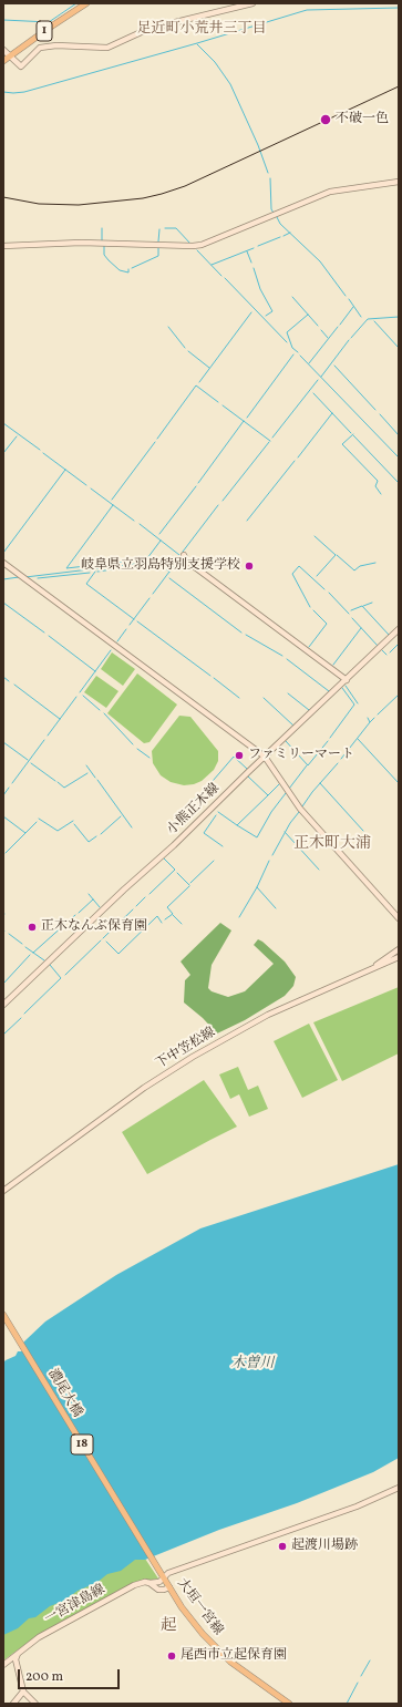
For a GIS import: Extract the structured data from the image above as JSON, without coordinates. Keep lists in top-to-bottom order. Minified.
{"streets":{"main road":["1","濃尾大橋","18","大垣一宮線"],"street":["小熊正木線","下中笠松線","一宮津島線"]},"crossings":[["濃尾大橋","一宮津島線"],["濃尾大橋","大垣一宮線"],["一宮津島線","大垣一宮線"]],"districts":["足近町小荒井三丁目","正木町大浦","起"],"water":["木曽川"],"places":["不破一色","岐阜県立羽島特別支援学校","ファミリーマート","正木なんぶ保育園","起渡川場跡","尾西市立起保育園"],"scale_bar":"200 m"}
